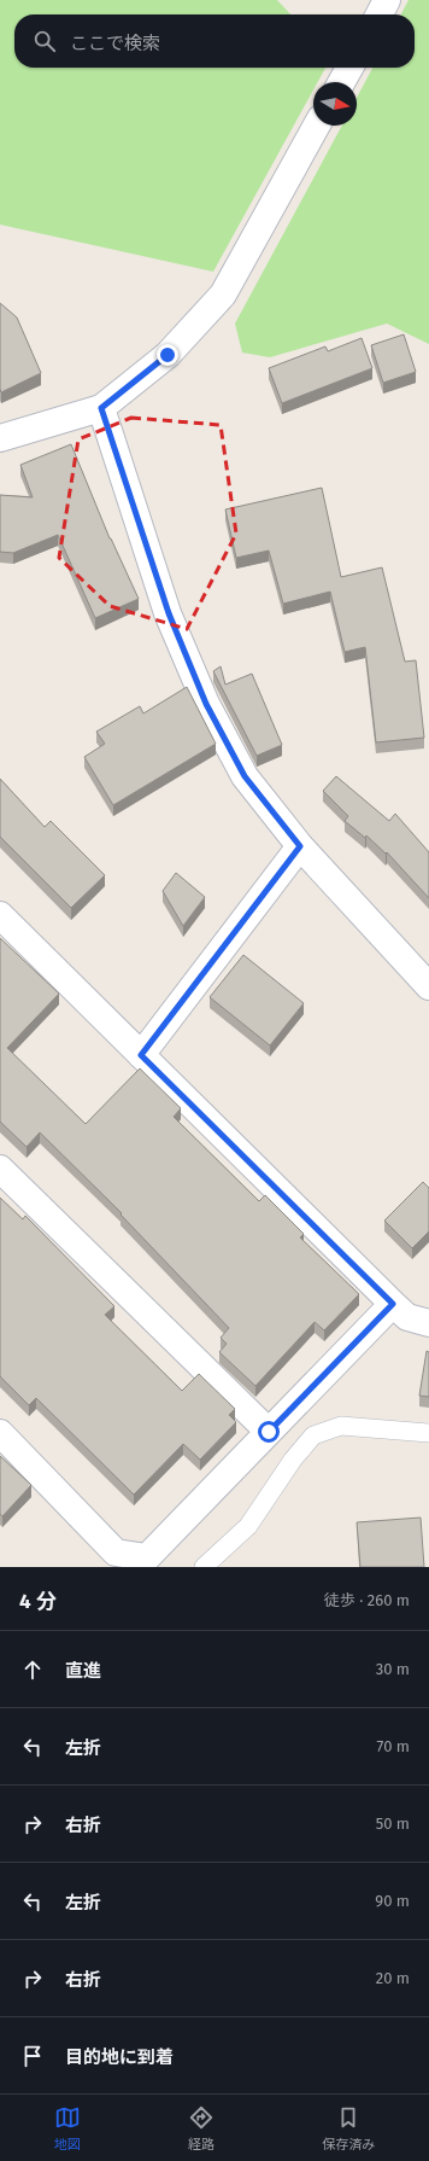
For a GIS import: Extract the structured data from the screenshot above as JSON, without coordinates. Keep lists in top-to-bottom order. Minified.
{"north":"right","page":{"search":"ここで検索","heading":["4 分","徒歩 · 260 m"],"list":[["直進","30 m"],["左折","70 m"],["右折","50 m"],["左折","90 m"],["右折","20 m"],"目的地に到着"],"nav":["地図","経路","保存済み"]}}
